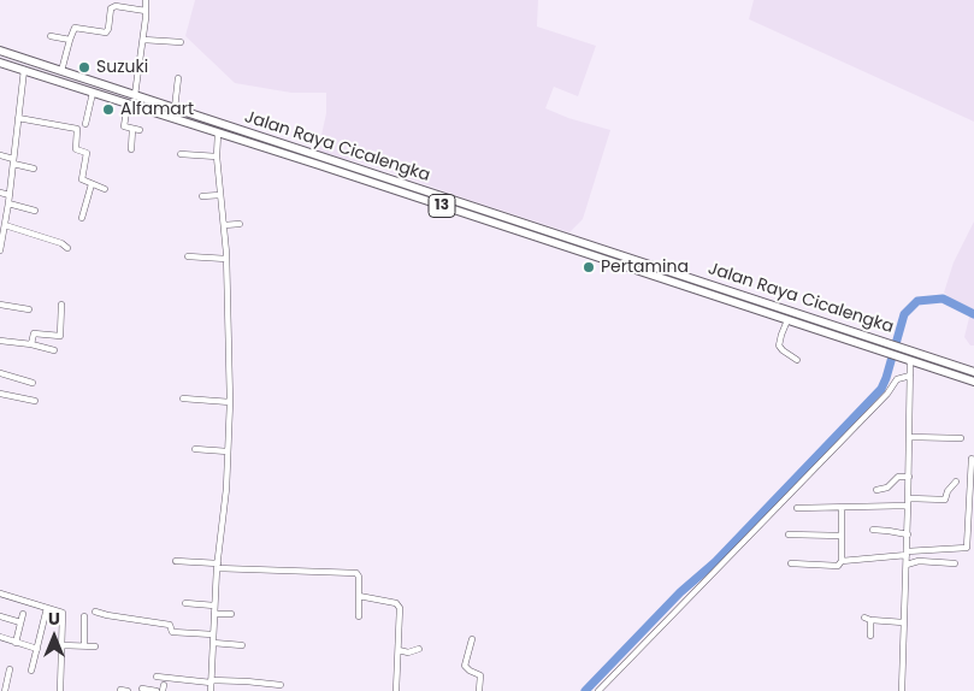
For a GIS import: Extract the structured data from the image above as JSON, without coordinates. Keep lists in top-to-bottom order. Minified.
{"streets":{"highway":["Jalan Raya Cicalengka","13"]},"places":["Suzuki","Alfamart","Pertamina"],"north":"top"}
